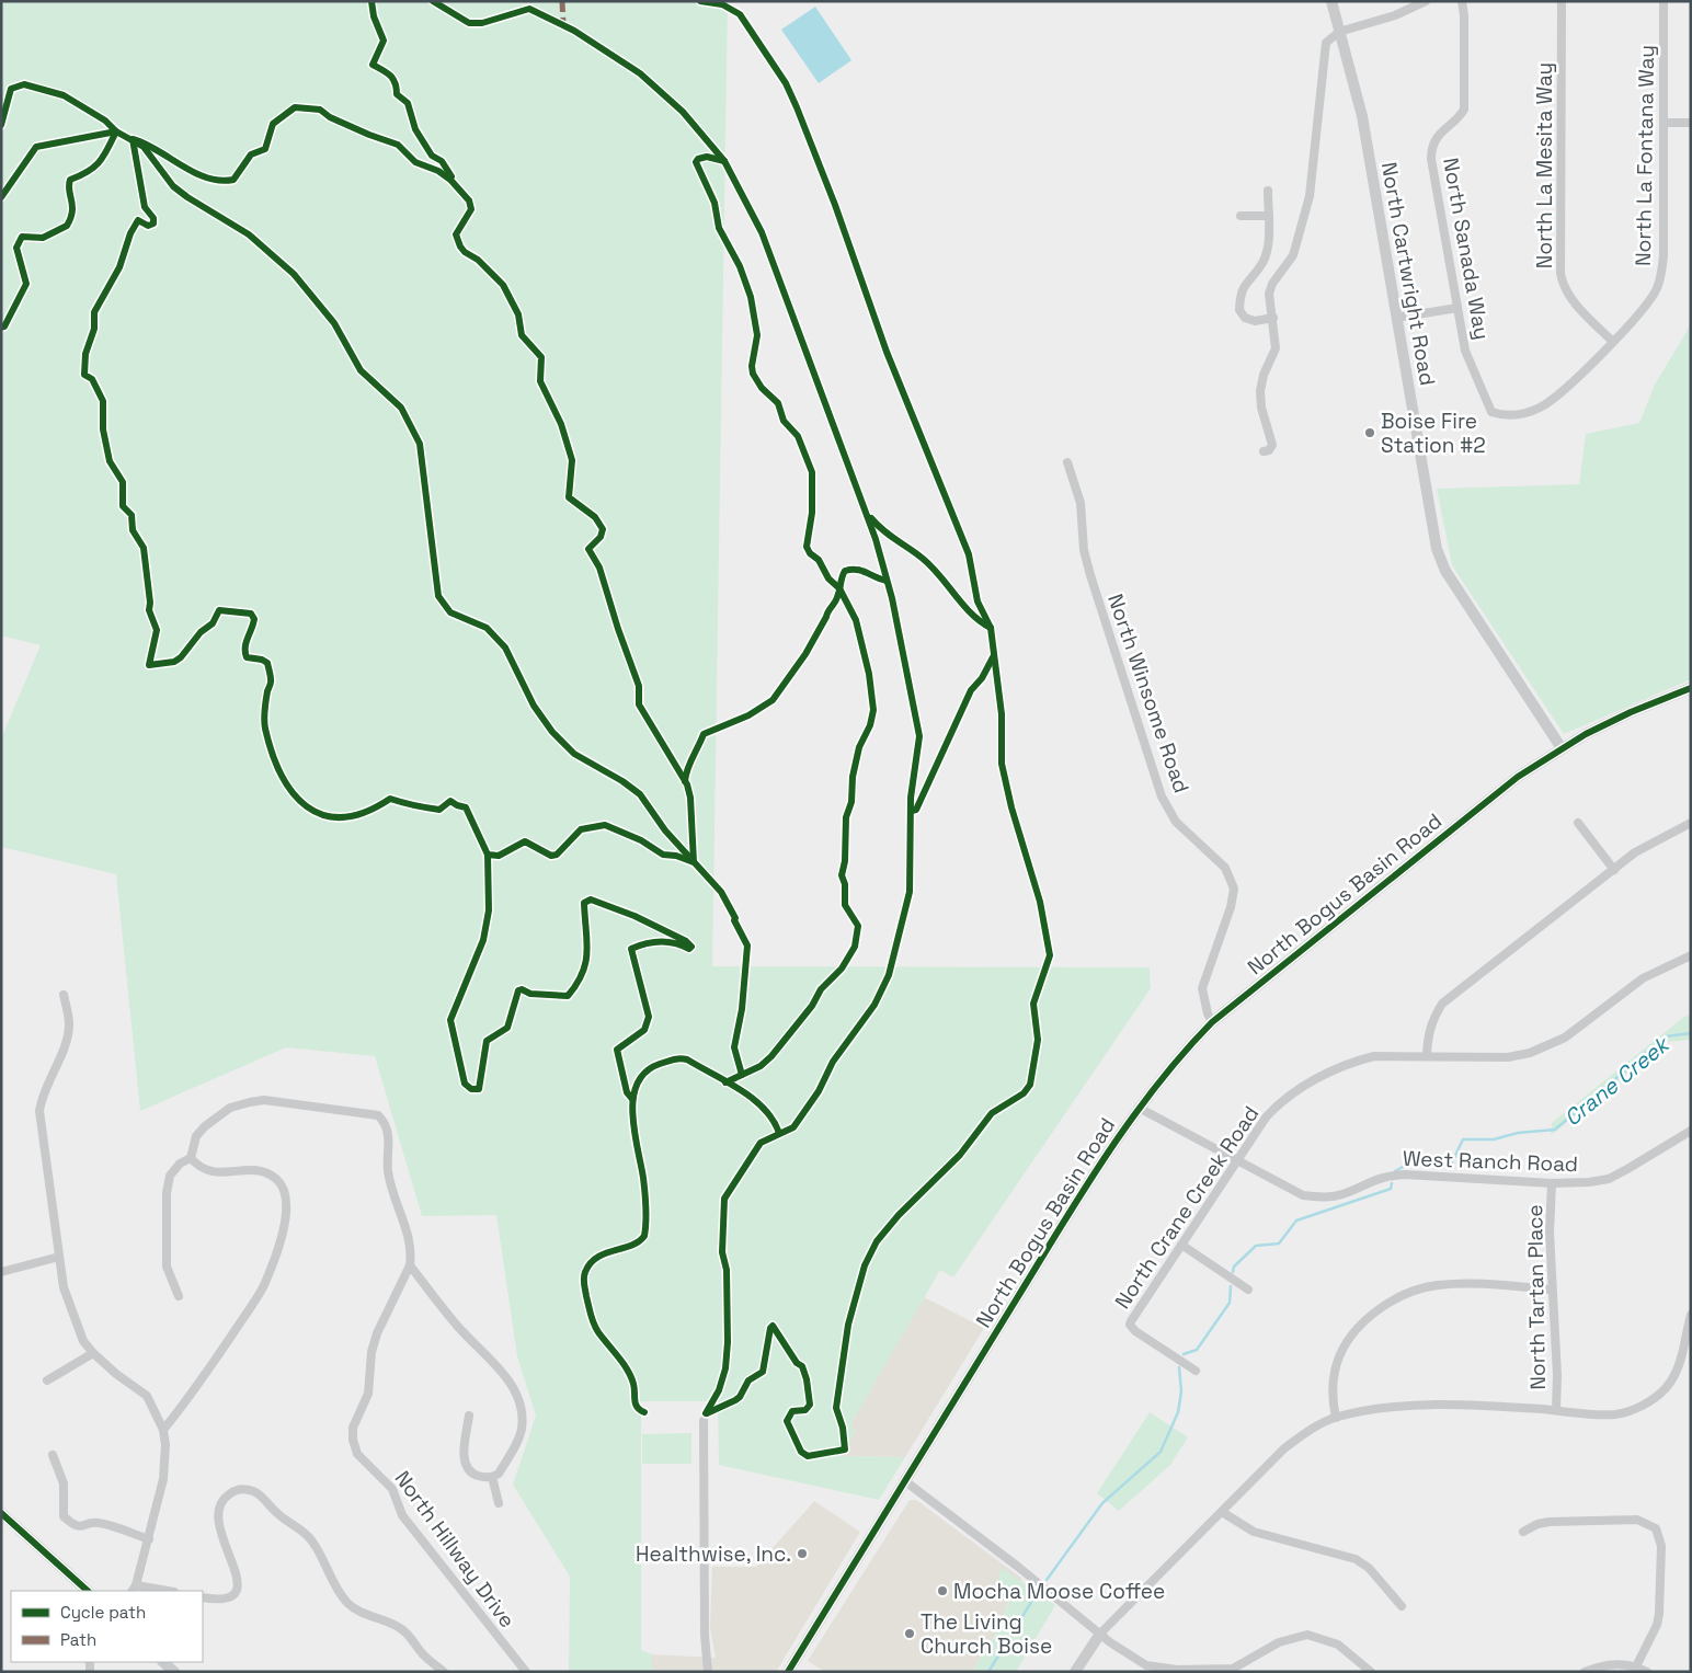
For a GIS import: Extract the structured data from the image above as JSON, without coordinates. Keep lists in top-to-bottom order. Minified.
{"streets":{"street":["North La Fontana Way","North La Mesita Way","North Sanada Way","North Cartwright Road","North Winsome Road","North Bogus Basin Road","West Ranch Road","North Crane Creek Road","North Tartan Place","North Hillway Drive"]},"crossings":[["North La Fontana Way","North La Mesita Way"],["North La Fontana Way","North Sanada Way"],["North Cartwright Road","North Bogus Basin Road"],["North Winsome Road","North Bogus Basin Road"],["North Bogus Basin Road","West Ranch Road"],["West Ranch Road","North Crane Creek Road"],["West Ranch Road","North Tartan Place"]],"water":["Crane Creek"],"places":["Boise Fire Station #2","Healthwise, Inc.","Mocha Moose Coffee","The Living Church Boise"],"legend":["Cycle path","Path"]}
